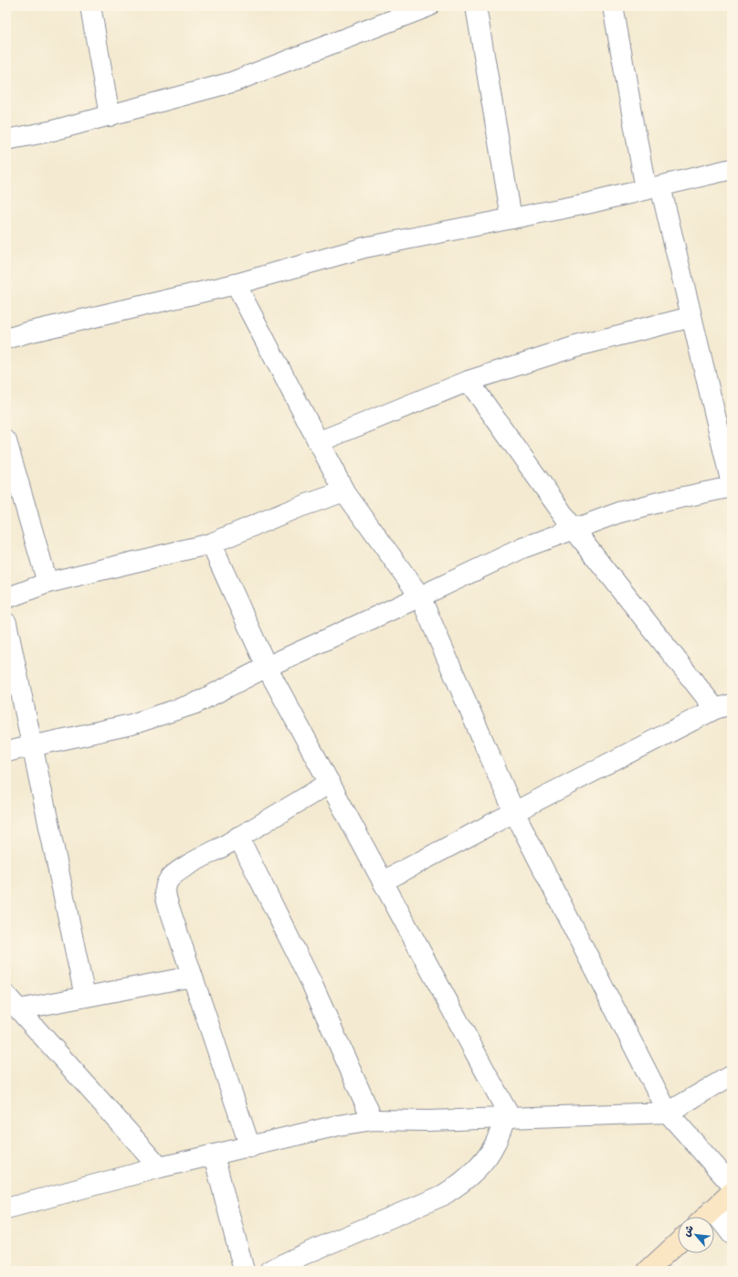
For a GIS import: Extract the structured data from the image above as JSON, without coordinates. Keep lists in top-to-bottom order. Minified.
{"north":"top left"}
